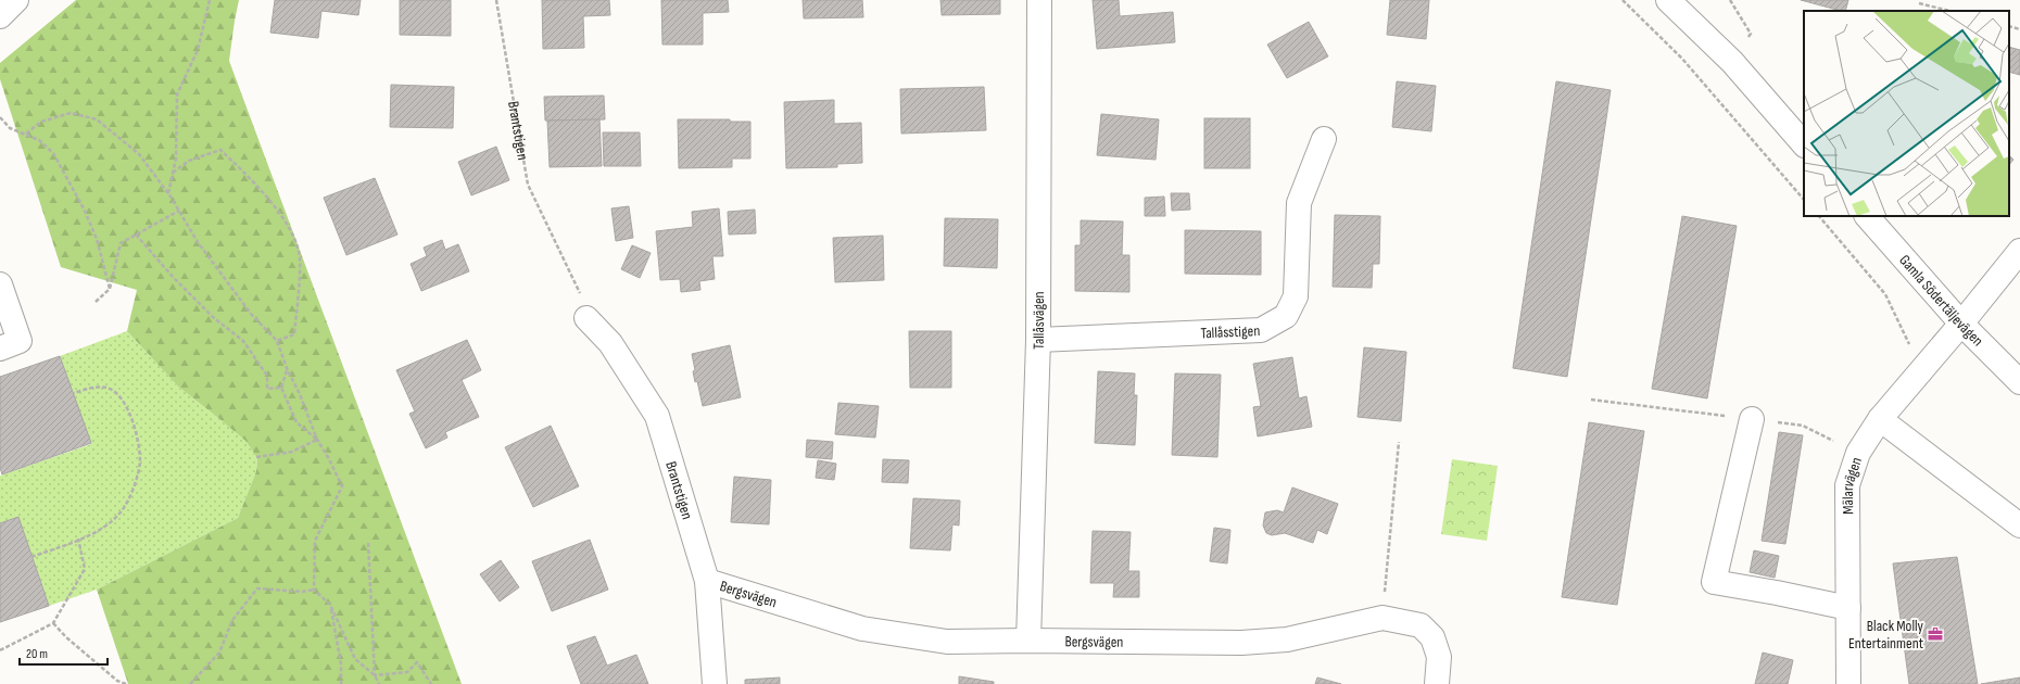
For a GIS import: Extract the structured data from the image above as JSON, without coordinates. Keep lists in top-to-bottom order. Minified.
{"streets":{"street":["Brantstigen","Gamla Södertäljevägen","Tallåsvägen","Tallåsstigen","Mälarvägen","Bergsvägen"]},"crossings":[["Brantstigen","Bergsvägen"],["Gamla Södertäljevägen","Mälarvägen"],["Tallåsvägen","Tallåsstigen"],["Tallåsvägen","Bergsvägen"]],"places":{"office":["Black Molly Entertainment"]},"scale_bar":"20 m"}
